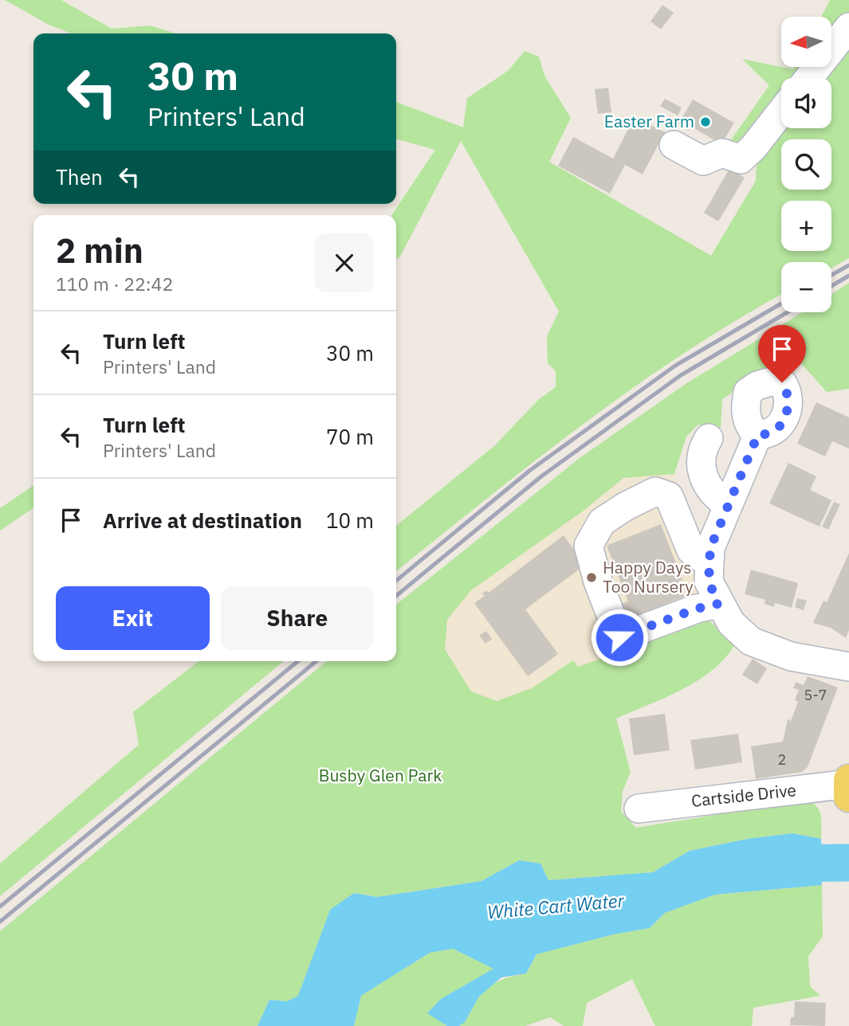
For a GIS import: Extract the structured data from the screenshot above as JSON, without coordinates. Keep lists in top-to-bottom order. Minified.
{"streets":{"street":["Cartside Drive"]},"water":["White Cart Water"],"parks":["Busby Glen Park"],"places":["Easter Farm","Happy Days Too Nursery"],"house_numbers":["5-7","2"],"north":"left","page":{"map_buttons":["+","−"],"turn":["30 m","Printers' Land"],"then":"Then","heading":["2 min","110 m · 22:42"],"list":[{"name":"Turn left","note":"Printers' Land","value":"30 m"},{"name":"Turn left","note":"Printers' Land","value":"70 m"},{"name":"Arrive at destination","value":"10 m"}],"buttons":["Exit","Share"]}}
